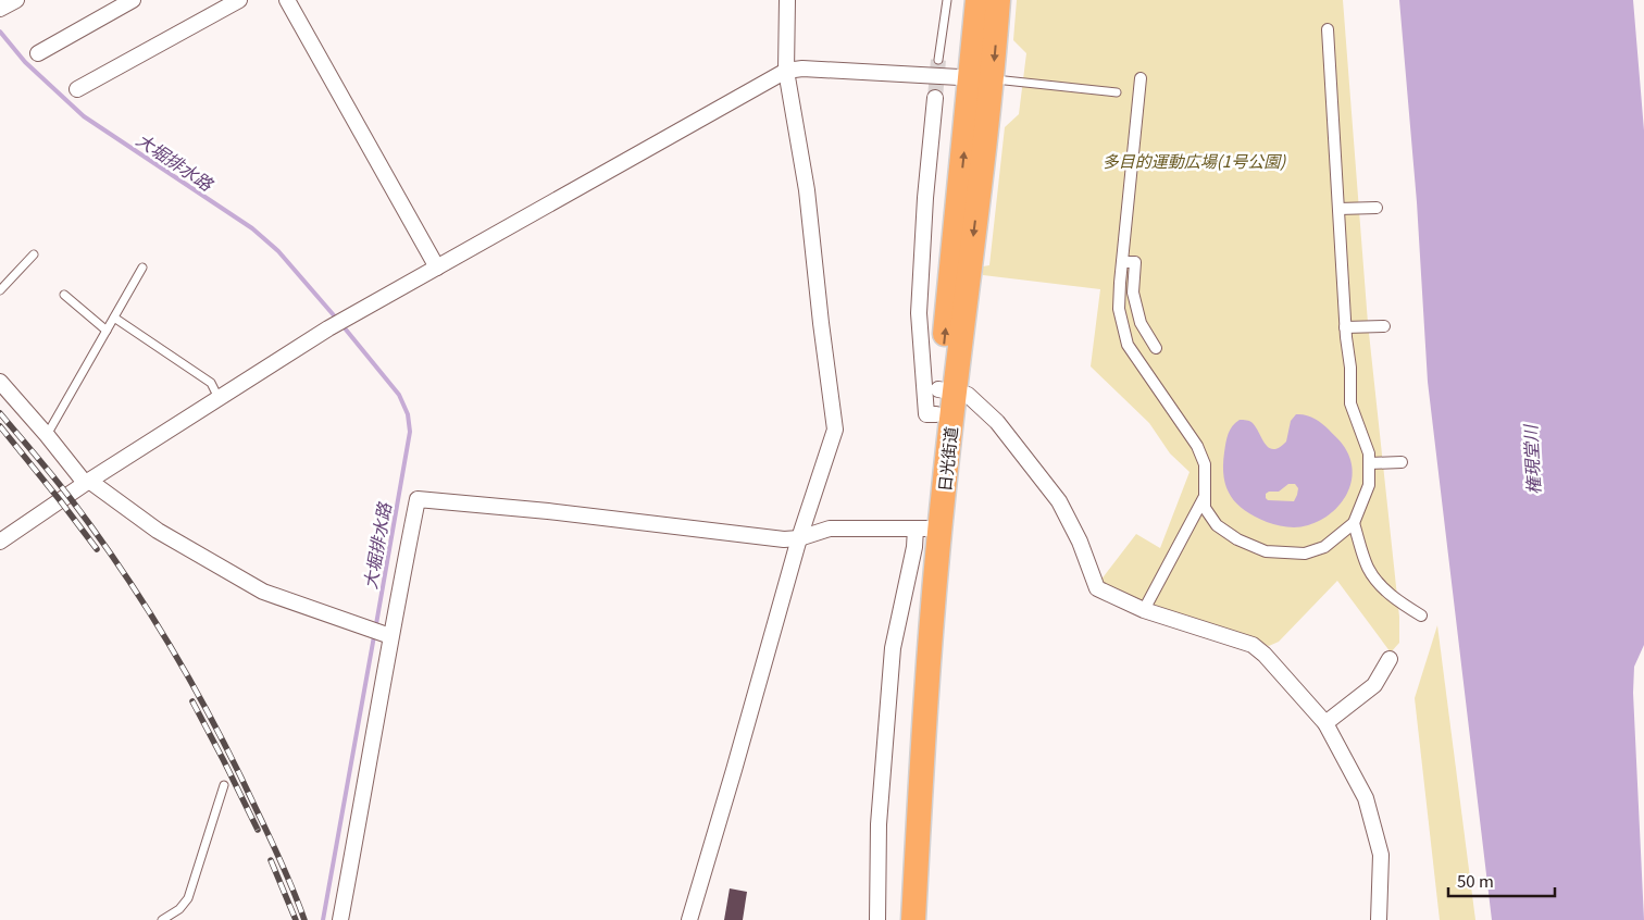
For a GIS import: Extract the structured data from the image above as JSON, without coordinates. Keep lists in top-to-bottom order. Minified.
{"streets":{"highway":["日光街道"]},"water":["大堀排水路","権現堂川"],"parks":["多目的運動広場(1号公園)"],"scale_bar":"50 m"}
